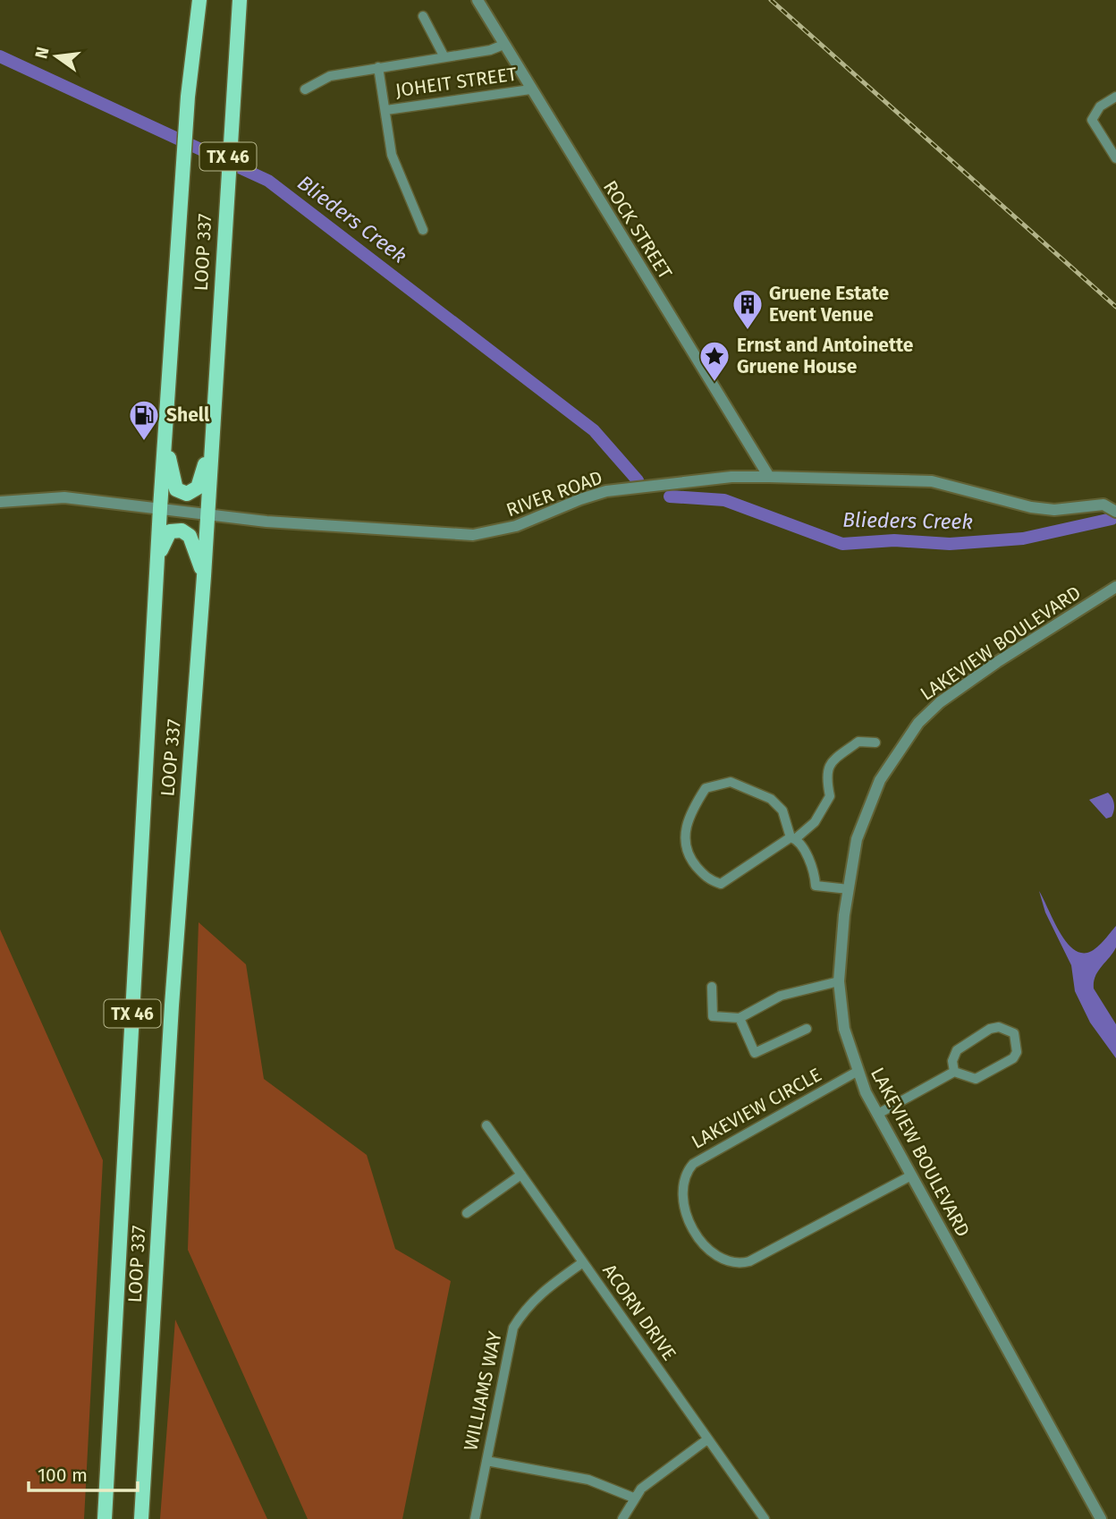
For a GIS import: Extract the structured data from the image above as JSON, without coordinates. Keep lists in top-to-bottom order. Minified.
{"streets":{"main road":["TX 46","LOOP 337"],"street":["JOHEIT STREET","ROCK STREET","RIVER ROAD","LAKEVIEW BOULEVARD","LAKEVIEW CIRCLE","ACORN DRIVE","WILLIAMS WAY"]},"crossings":[["JOHEIT STREET","ROCK STREET"],["ROCK STREET","RIVER ROAD"],["LOOP 337","RIVER ROAD"],["LAKEVIEW BOULEVARD","LAKEVIEW CIRCLE"],["ACORN DRIVE","WILLIAMS WAY"]],"water":["Blieders Creek"],"places":{"building":["Gruene Estate Event Venue"],"place":["Ernst and Antoinette Gruene House"],"fuel station":["Shell"]},"scale_bar":"100 m","north":"left"}
